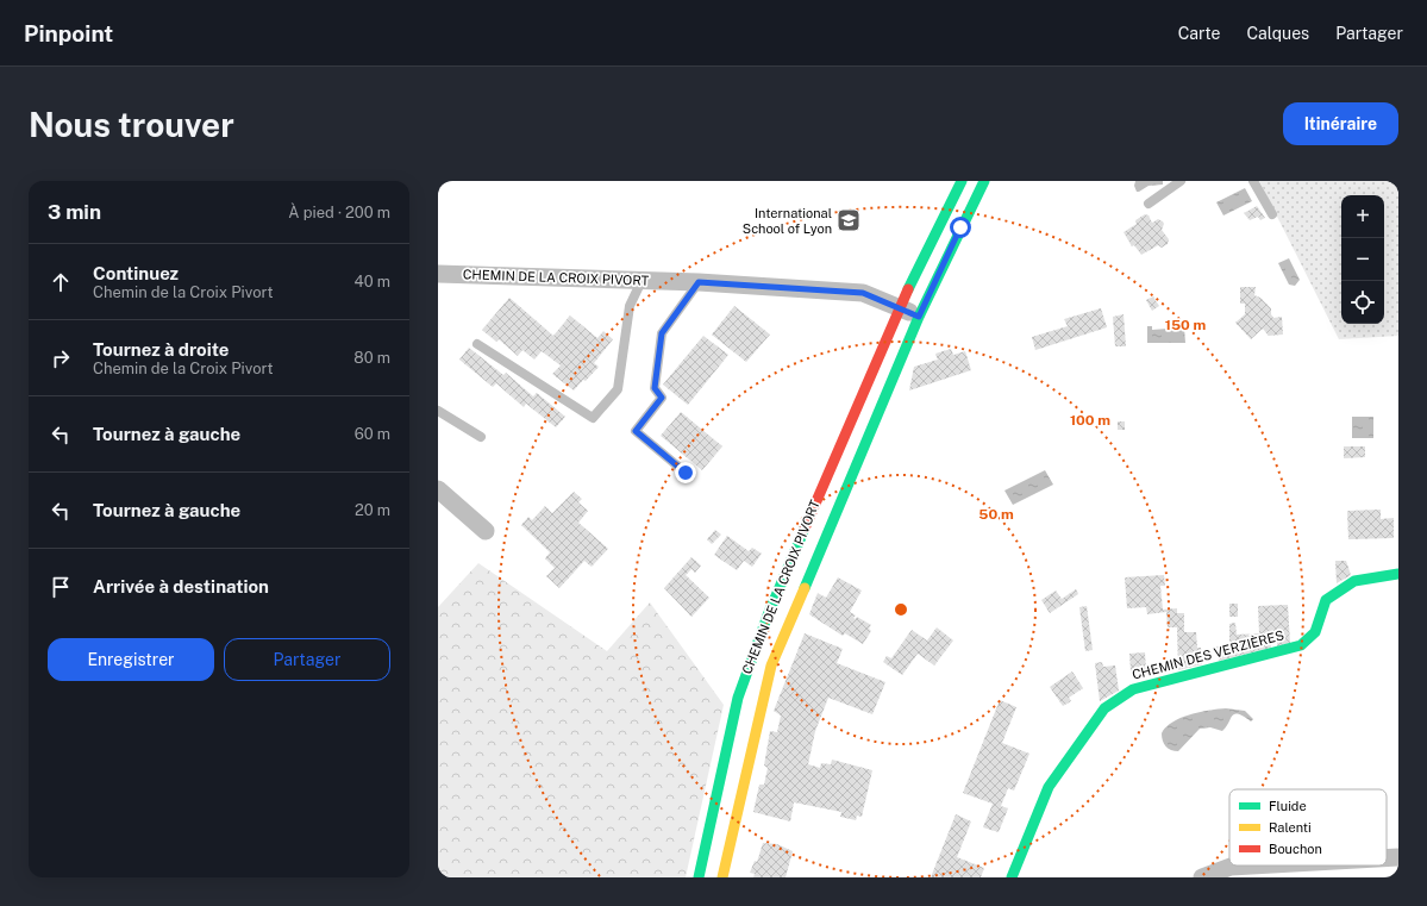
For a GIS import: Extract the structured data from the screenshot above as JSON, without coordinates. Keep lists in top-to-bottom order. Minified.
{"streets":{"main road":["CHEMIN DE LA CROIX PIVORT","CHEMIN DES VERZIÈRES"]},"places":{"school or university":["International School of Lyon"]},"legend":["Fluide","Ralenti","Bouchon"],"page":{"header":"Pinpoint","nav":["Carte","Calques","Partager"],"buttons":["Itinéraire",["Enregistrer","Partager"]],"title":"Nous trouver","heading":["3 min","À pied · 200 m"],"map_buttons":["+","−"],"list":[["Continuez","Chemin de la Croix Pivort","40 m"],["Tournez à droite","Chemin de la Croix Pivort","80 m"],["Tournez à gauche","60 m"],["Tournez à gauche","20 m"],"Arrivée à destination"]},"rings":["150 m","100 m","50 m"]}
